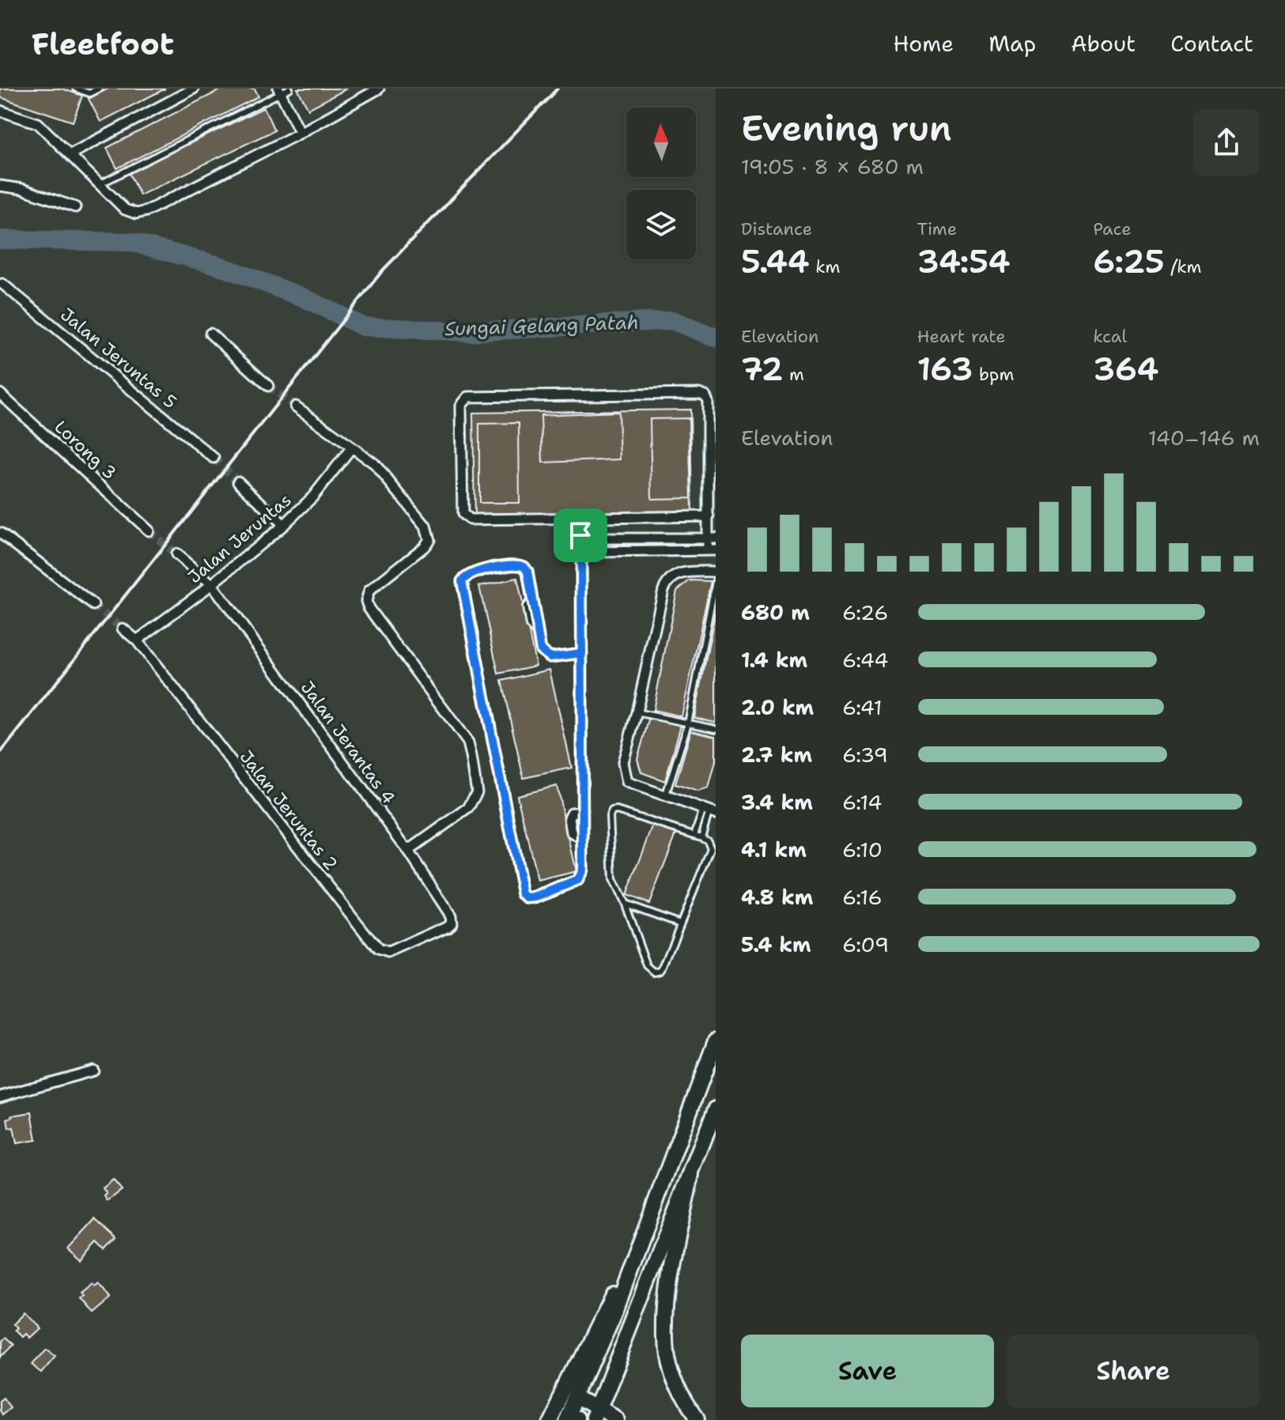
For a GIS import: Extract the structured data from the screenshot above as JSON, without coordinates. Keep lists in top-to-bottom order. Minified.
{"streets":{"street":["Jalan Jeruntas 5","Lorong 3","Jalan Jeruntas","Jalan Jerantas 4","Jalan Jeruntas 2"]},"crossings":[["Jalan Jeruntas","Jalan Jerantas 4"],["Jalan Jeruntas","Jalan Jeruntas 2"],["Jalan Jerantas 4","Jalan Jeruntas 2"]],"water":["Sungai Gelang Patah"],"north":"top","page":{"header":"Fleetfoot","nav":["Home","Map","About","Contact"],"heading":["Evening run","19:05 · 8 × 680 m"],"stats":[["Distance","5.44 km"],["Time","34:54"],["Pace","6:25 /km"],["Elevation","72 m"],["Heart rate","163 bpm"],["kcal","364"]],"chart":["Elevation","140–146 m"],"list":[{"name":"680 m","note":"6:26"},{"name":"1.4 km","note":"6:44"},{"name":"2.0 km","note":"6:41"},{"name":"2.7 km","note":"6:39"},{"name":"3.4 km","note":"6:14"},{"name":"4.1 km","note":"6:10"},{"name":"4.8 km","note":"6:16"},{"name":"5.4 km","note":"6:09"}],"buttons":["Save","Share"]}}
